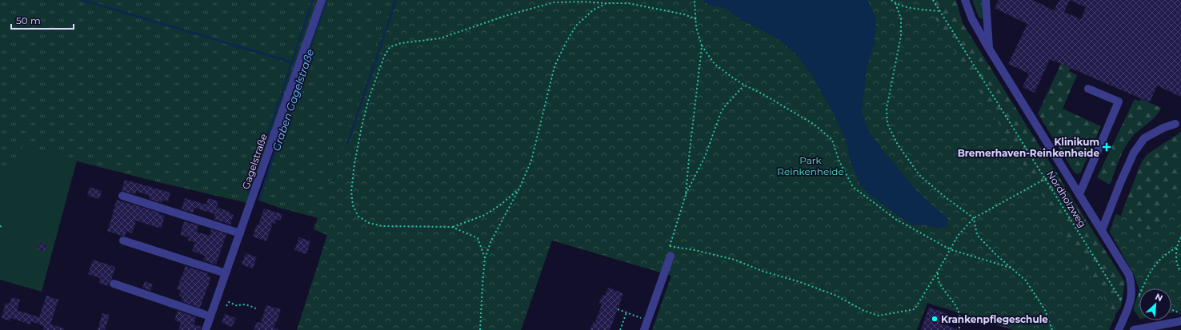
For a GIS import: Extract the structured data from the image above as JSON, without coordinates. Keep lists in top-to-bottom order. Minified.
{"streets":{"street":["Gagelstraße"],"path":["Nordholzweg"]},"water":["Graben Gagelstraße"],"parks":["Park Reinkenheide"],"places":{"health":["Klinikum Bremerhaven-Reinkenheide"],"other":["Krankenpflegeschule"]},"scale_bar":"50 m","north":"top right"}
